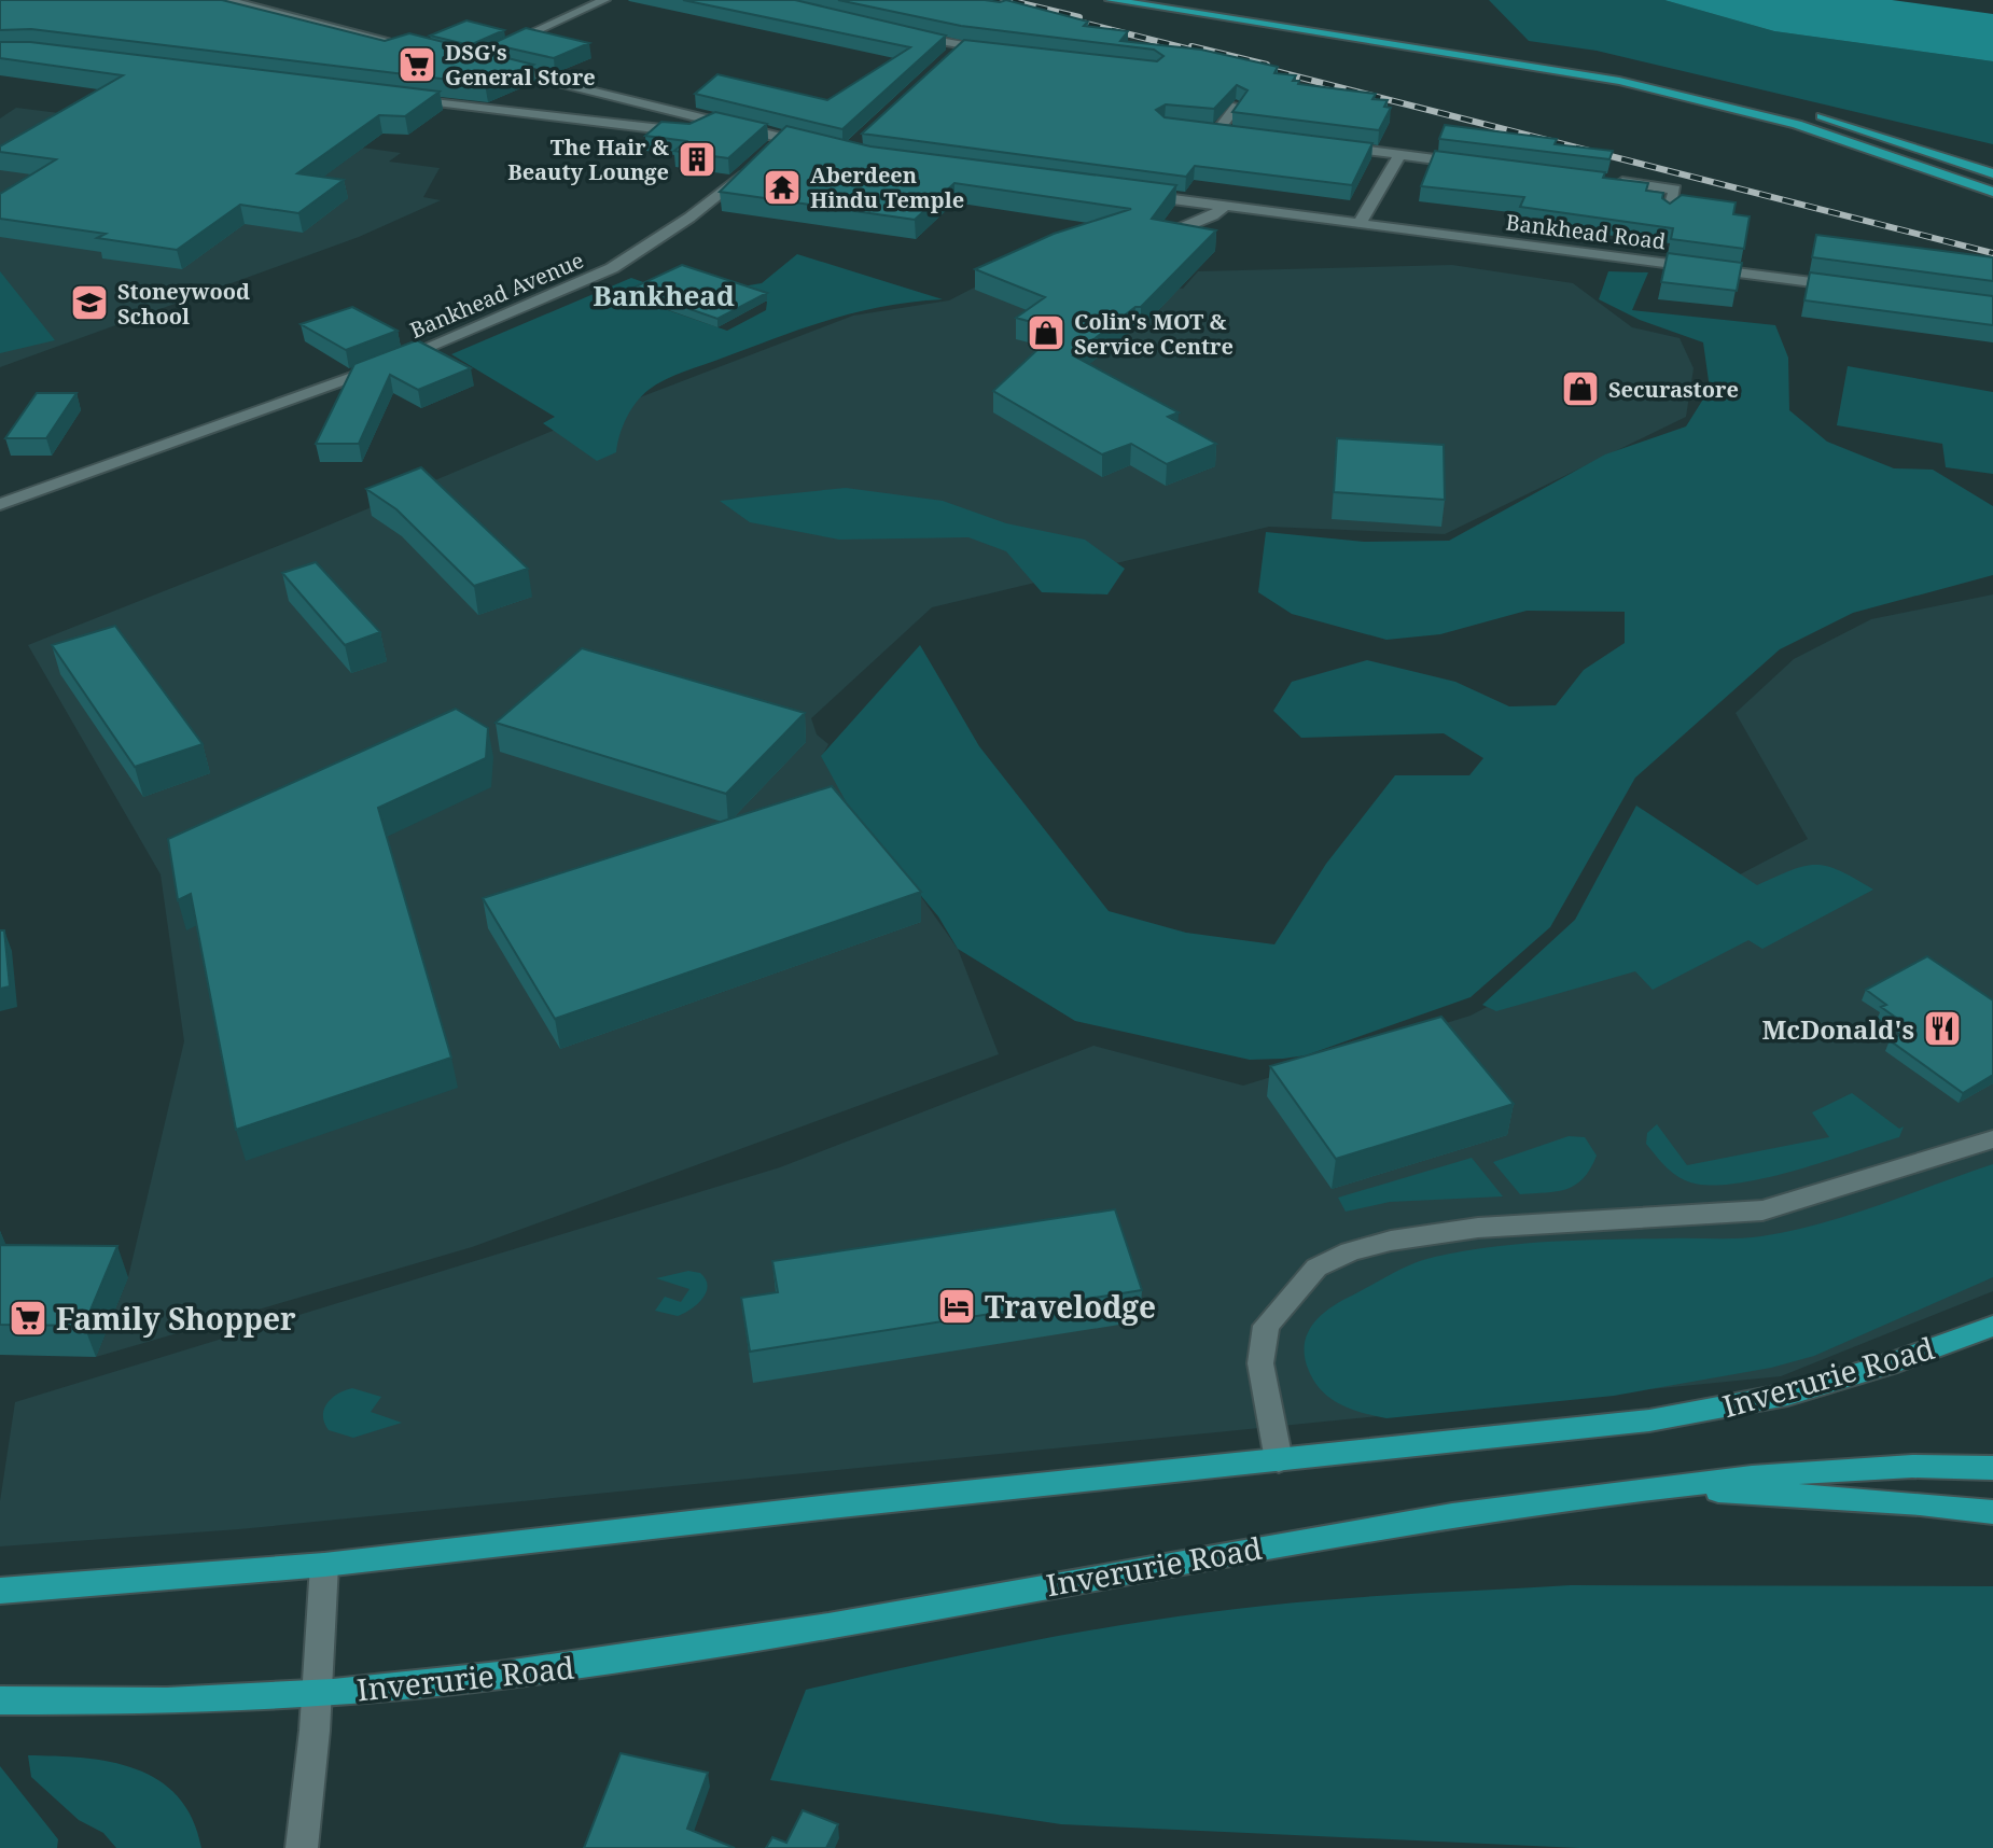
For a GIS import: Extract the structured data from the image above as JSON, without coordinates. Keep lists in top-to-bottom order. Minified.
{"streets":{"main road":["Inverurie Road"],"street":["Bankhead Road","Bankhead Avenue"]},"districts":["Bankhead"],"places":{"supermarket":["DSG's General Store","Family Shopper"],"building":["The Hair & Beauty Lounge"],"temple":["Aberdeen Hindu Temple"],"school or university":["Stoneywood School"],"shop":["Colin's MOT & Service Centre","Securastore"],"restaurant":["McDonald's"],"hotel":["Travelodge"]}}
